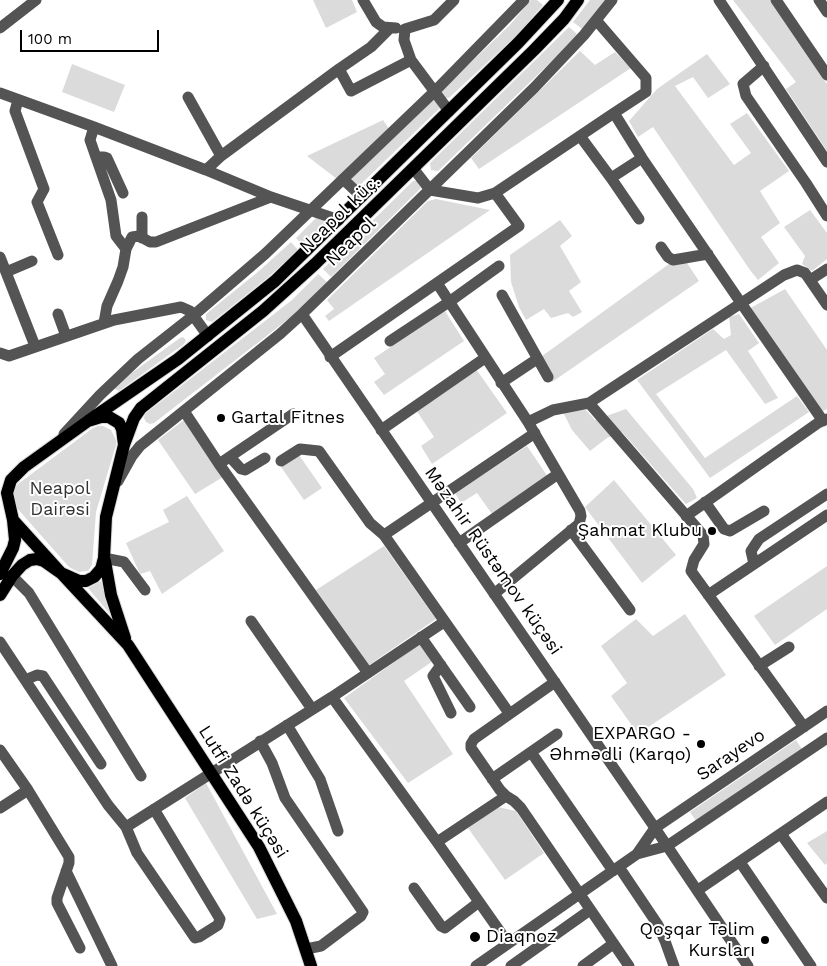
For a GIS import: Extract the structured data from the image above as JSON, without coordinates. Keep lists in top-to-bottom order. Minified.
{"streets":{"main road":["Neapol küç.","Lutfi Zadə küçəsi"],"street":["Neapol","Məzahir Rüstəmov küçəsi","Sarayevo"]},"crossings":[["Neapol küç.","Neapol"],["Neapol küç.","Lutfi Zadə küçəsi"],["Neapol","Məzahir Rüstəmov küçəsi"],["Məzahir Rüstəmov küçəsi","Sarayevo"]],"parks":["Neapol Dairəsi"],"places":["Gartal Fitnes","Şahmat Klubu","EXPARGO - Əhmədli (Karqo)","Diaqnoz","Qoşqar Təlim Kursları"],"scale_bar":"100 m"}
